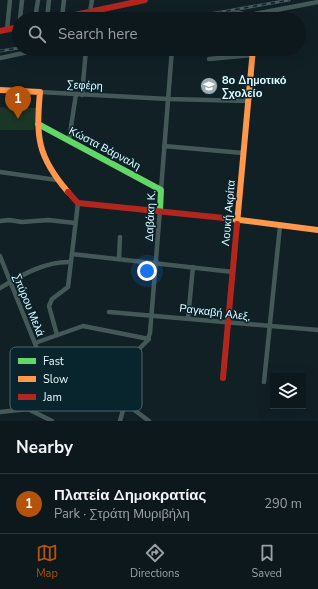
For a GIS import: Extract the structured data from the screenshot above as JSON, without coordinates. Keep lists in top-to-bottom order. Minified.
{"streets":{"street":["Σεφέρη","Κώστα Βάρναλη","Λουκή Ακρίτα","Δαβάκη Κ.","Σπύρου Μελά","Ραγκαβή Αλεξ,"]},"crossings":[["Σεφέρη","Λουκή Ακρίτα"],["Σεφέρη","Δαβάκη Κ."],["Κώστα Βάρναλη","Δαβάκη Κ."],["Λουκή Ακρίτα","Ραγκαβή Αλεξ,"],["Δαβάκη Κ.","Ραγκαβή Αλεξ,"]],"places":{"school or university":["8ο Δημοτικό Σχολείο"]},"legend":["Fast","Slow","Jam"],"page":{"search":"Search here","pins":"1","heading":"Nearby","list":[{"mark":"1","name":"Πλατεία Δημοκρατίας","note":"Park · Στράτη Μυριβήλη","value":"290 m"}],"nav":["Map","Directions","Saved"]}}
